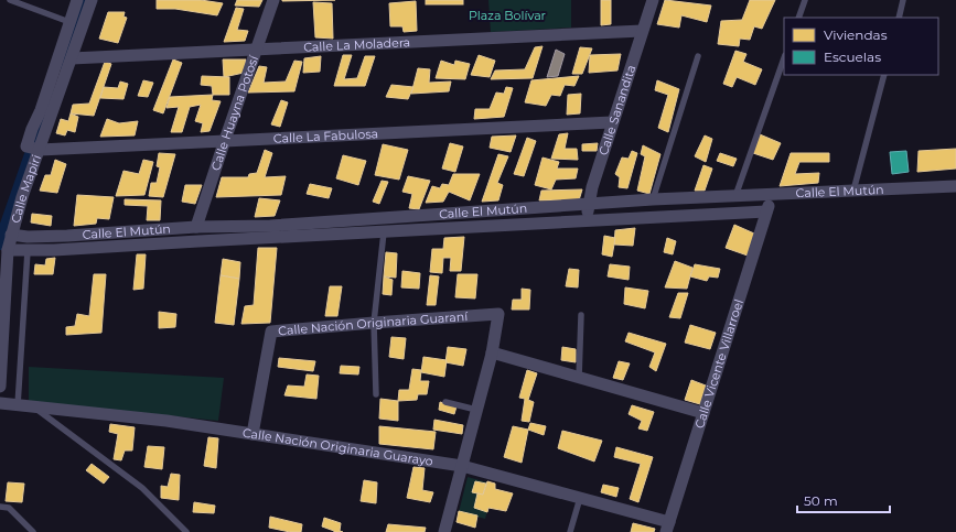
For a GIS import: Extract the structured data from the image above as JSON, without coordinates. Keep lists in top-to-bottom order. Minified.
{"streets":{"street":["Calle La Moladera","Calle Sanandita","Calle Huayna Potosí","Calle La Fabulosa","Calle Mapiri","Calle El Mutún","Calle Nación Originaria Guaraní","Calle Vicente Villarroel","Calle Nación Originaria Guarayo"]},"crossings":[["Calle La Moladera","Calle Sanandita"],["Calle La Moladera","Calle Huayna Potosí"],["Calle La Moladera","Calle Mapiri"],["Calle Sanandita","Calle La Fabulosa"],["Calle Sanandita","Calle El Mutún"],["Calle Huayna Potosí","Calle La Fabulosa"],["Calle Huayna Potosí","Calle El Mutún"],["Calle La Fabulosa","Calle Mapiri"],["Calle Mapiri","Calle El Mutún"],["Calle El Mutún","Calle Vicente Villarroel"],["Calle Nación Originaria Guaraní","Calle Nación Originaria Guarayo"],["Calle Vicente Villarroel","Calle Nación Originaria Guarayo"]],"parks":["Plaza Bolívar"],"legend":["Viviendas","Escuelas"],"scale_bar":"50 m"}
